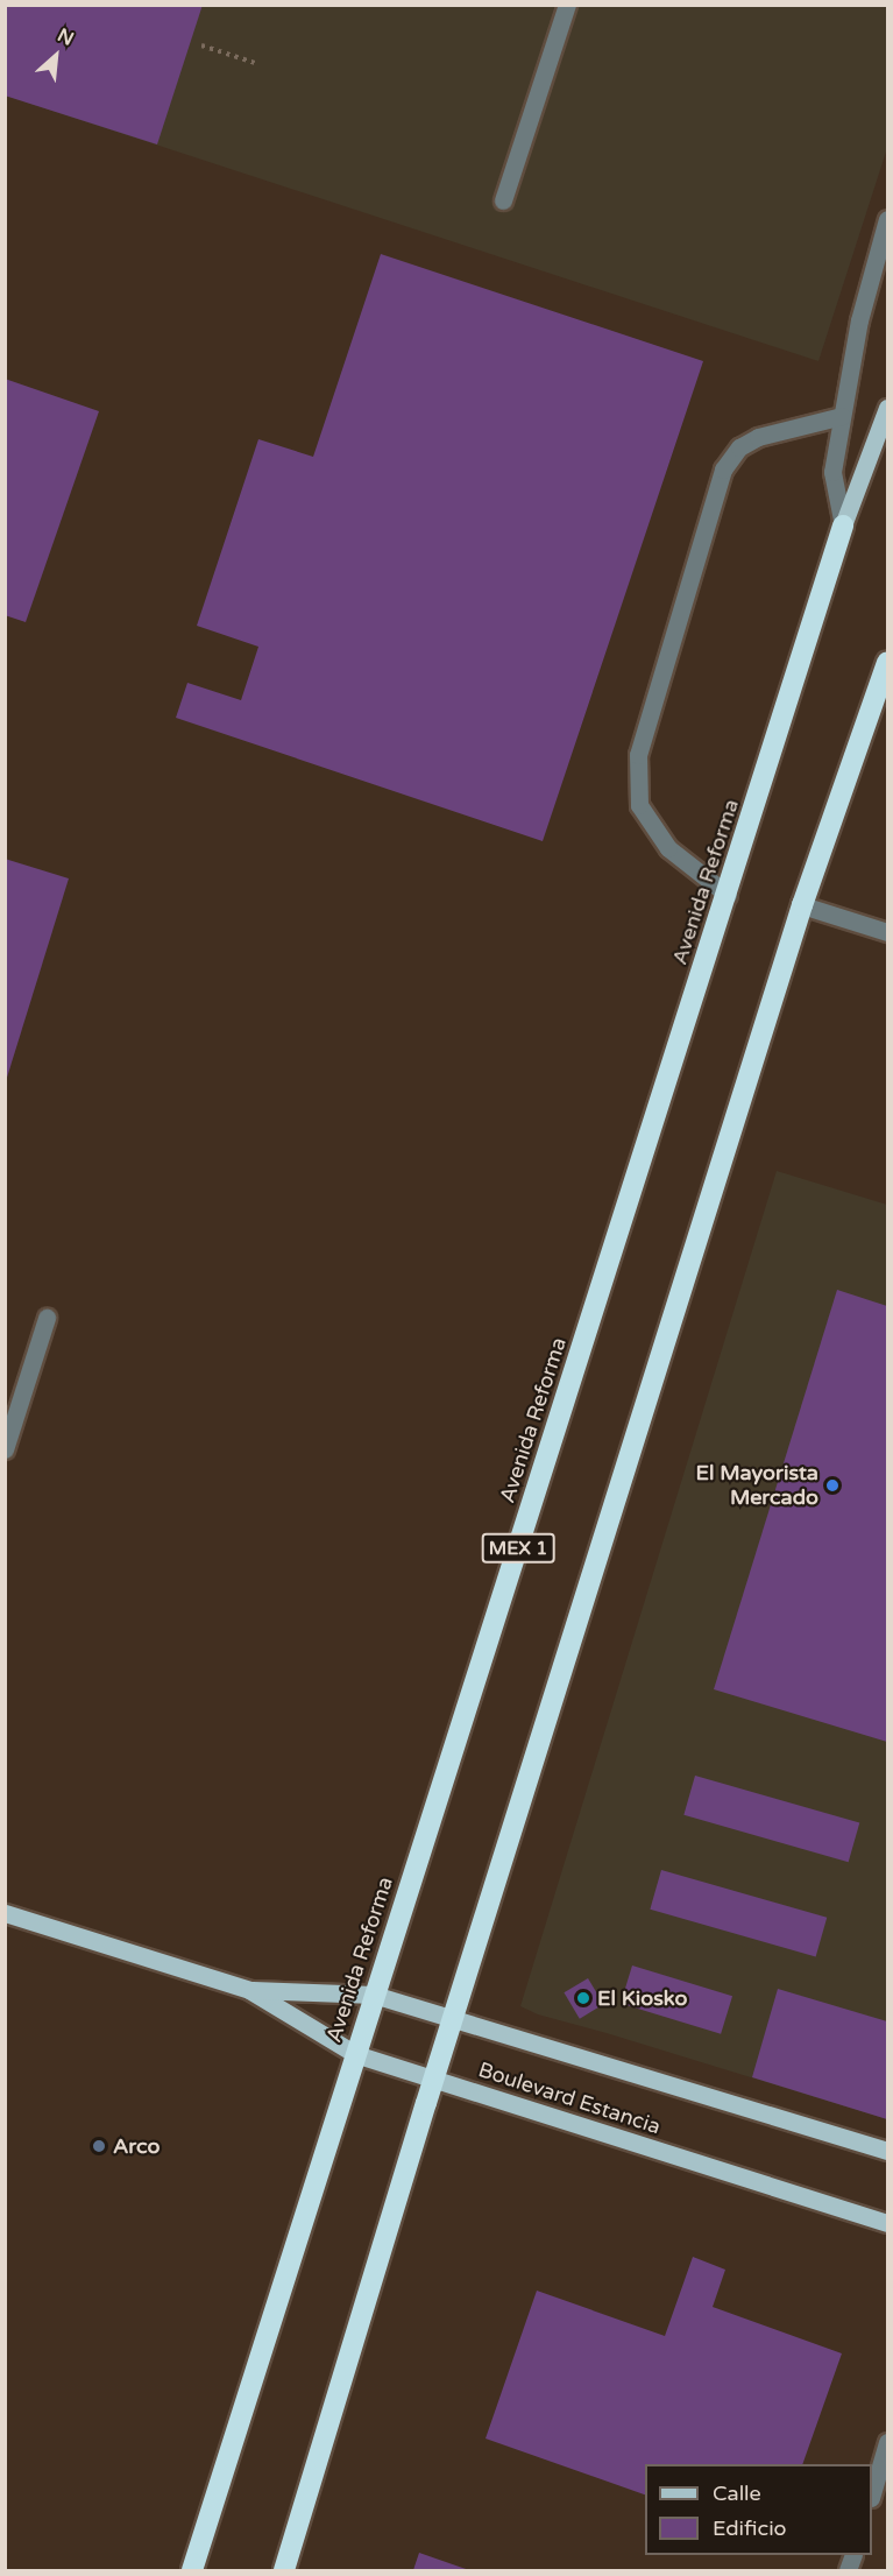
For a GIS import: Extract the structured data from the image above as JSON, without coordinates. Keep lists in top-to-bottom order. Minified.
{"streets":{"highway":["Avenida Reforma","MEX 1"],"main road":["Boulevard Estancia"]},"crossings":[["Avenida Reforma","Boulevard Estancia"]],"places":["El Mayorista Mercado","El Kiosko","Arco"],"legend":["Calle","Edificio"],"north":"top right"}
